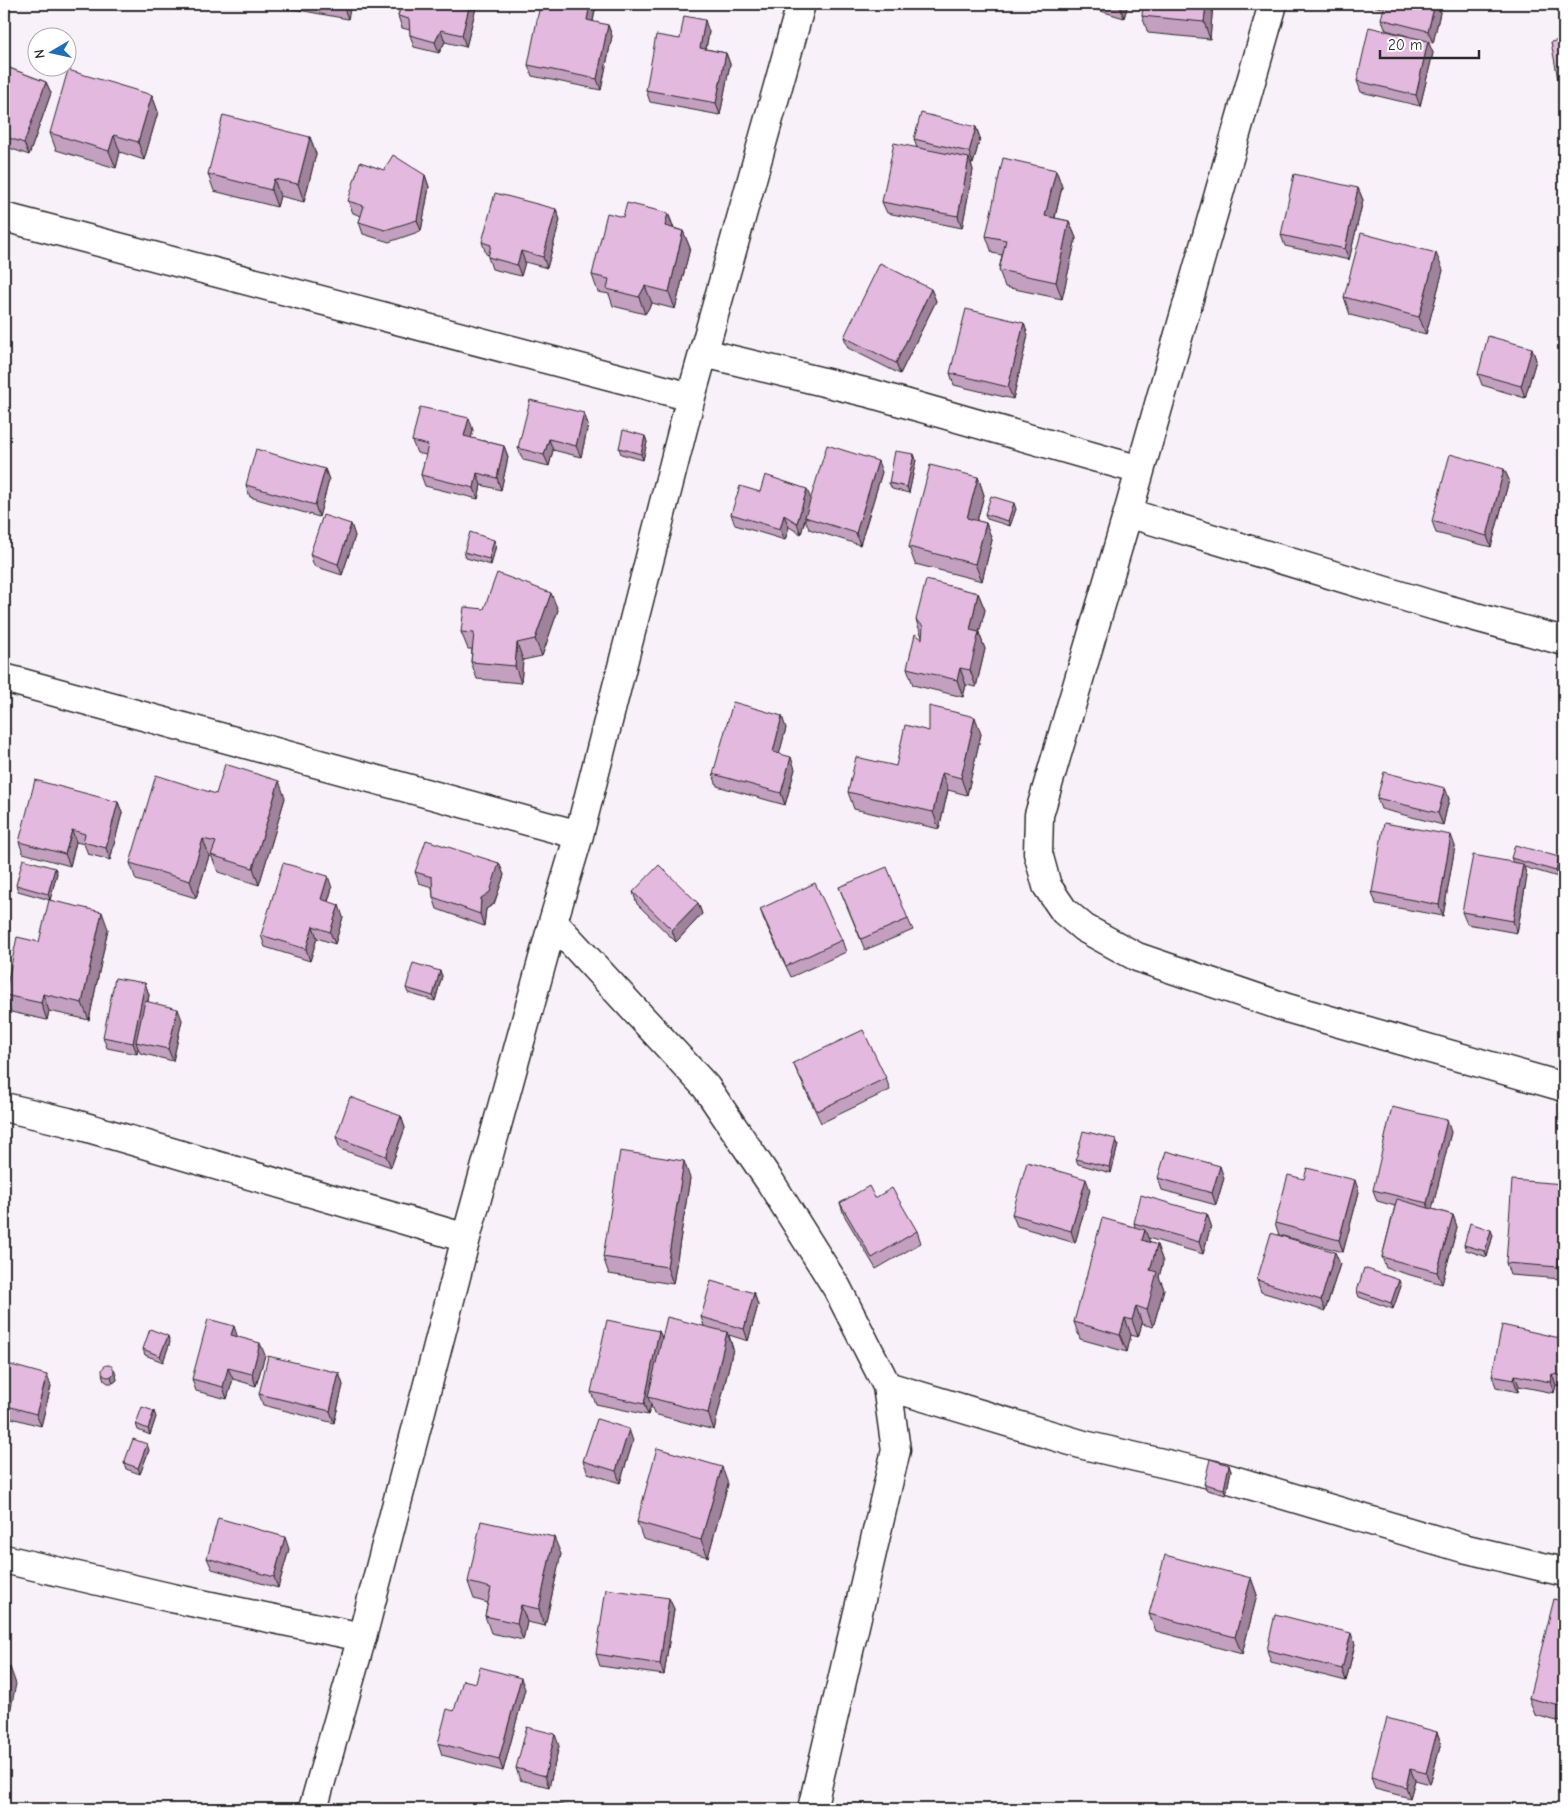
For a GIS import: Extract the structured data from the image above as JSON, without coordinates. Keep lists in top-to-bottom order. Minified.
{"scale_bar":"20 m","north":"left"}
